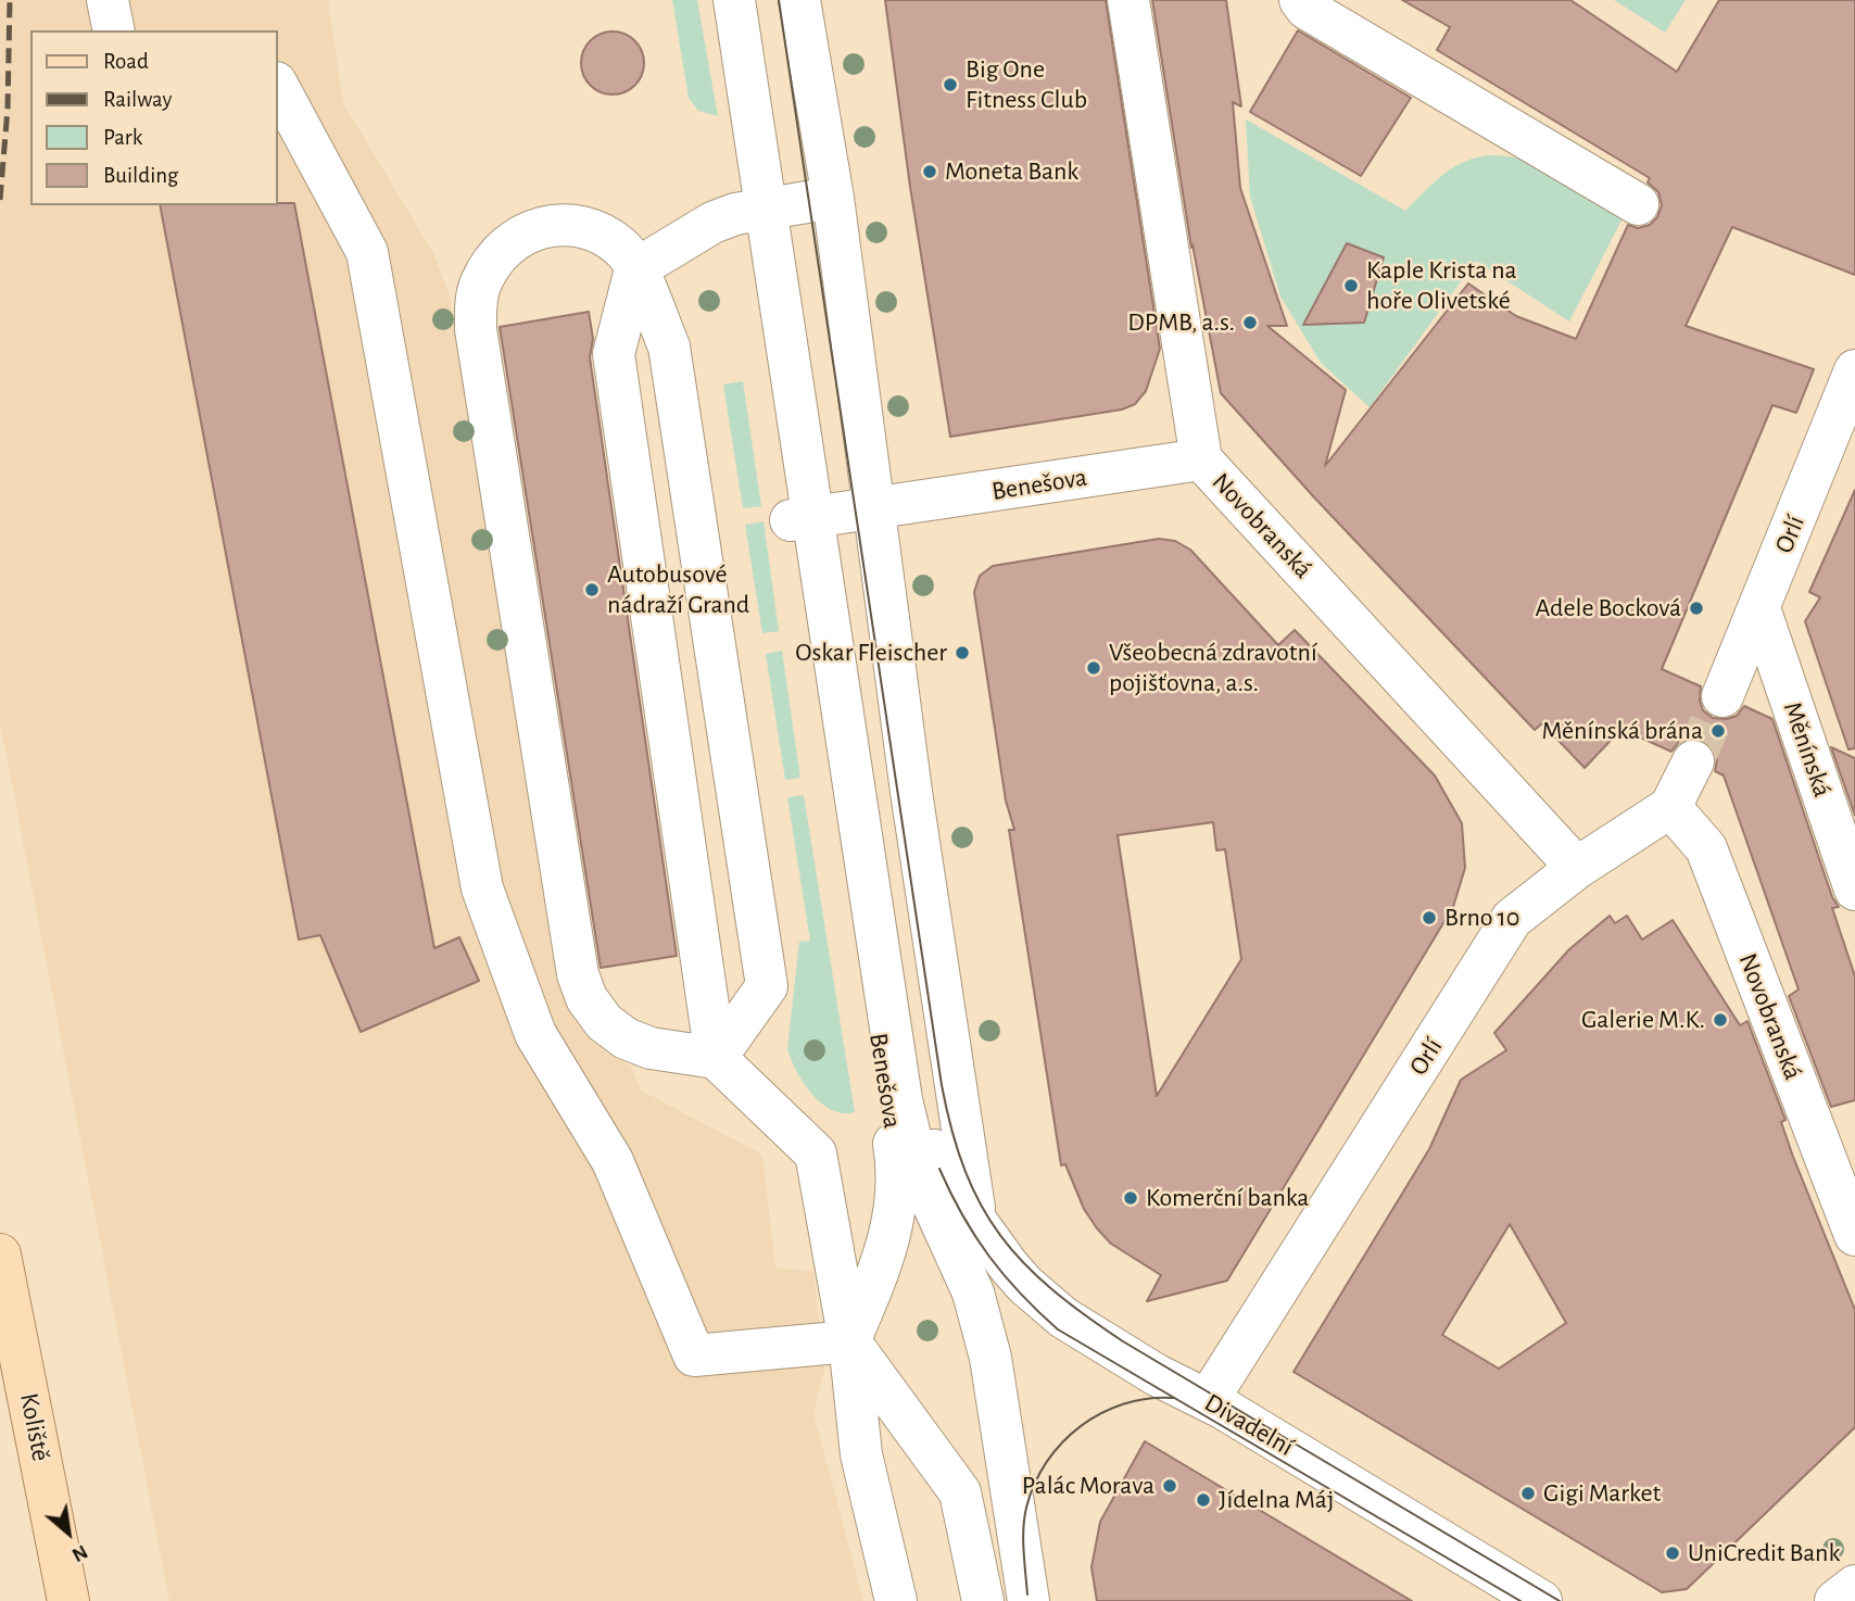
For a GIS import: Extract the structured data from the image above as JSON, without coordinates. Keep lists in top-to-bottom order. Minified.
{"streets":{"main road":["Koliště"],"street":["Benešova","Novobranská","Orlí","Měnínská","Divadelní"]},"crossings":[["Benešova","Novobranská"],["Novobranská","Orlí"],["Orlí","Měnínská"],["Orlí","Divadelní"]],"places":["Big One Fitness Club","Moneta Bank","Kaple Krista na hoře Olivetské","DPMB, a.s.","Autobusové nádraží Grand","Adele Bocková","Oskar Fleischer","Všeobecná zdravotní pojišťovna, a.s.","Měnínská brána","Brno 10","Galerie M.K.","Komerční banka","Palác Morava","Gigi Market","Jídelna Máj","UniCredit Bank"],"legend":["Road","Railway","Park","Building"],"north":"bottom right"}
